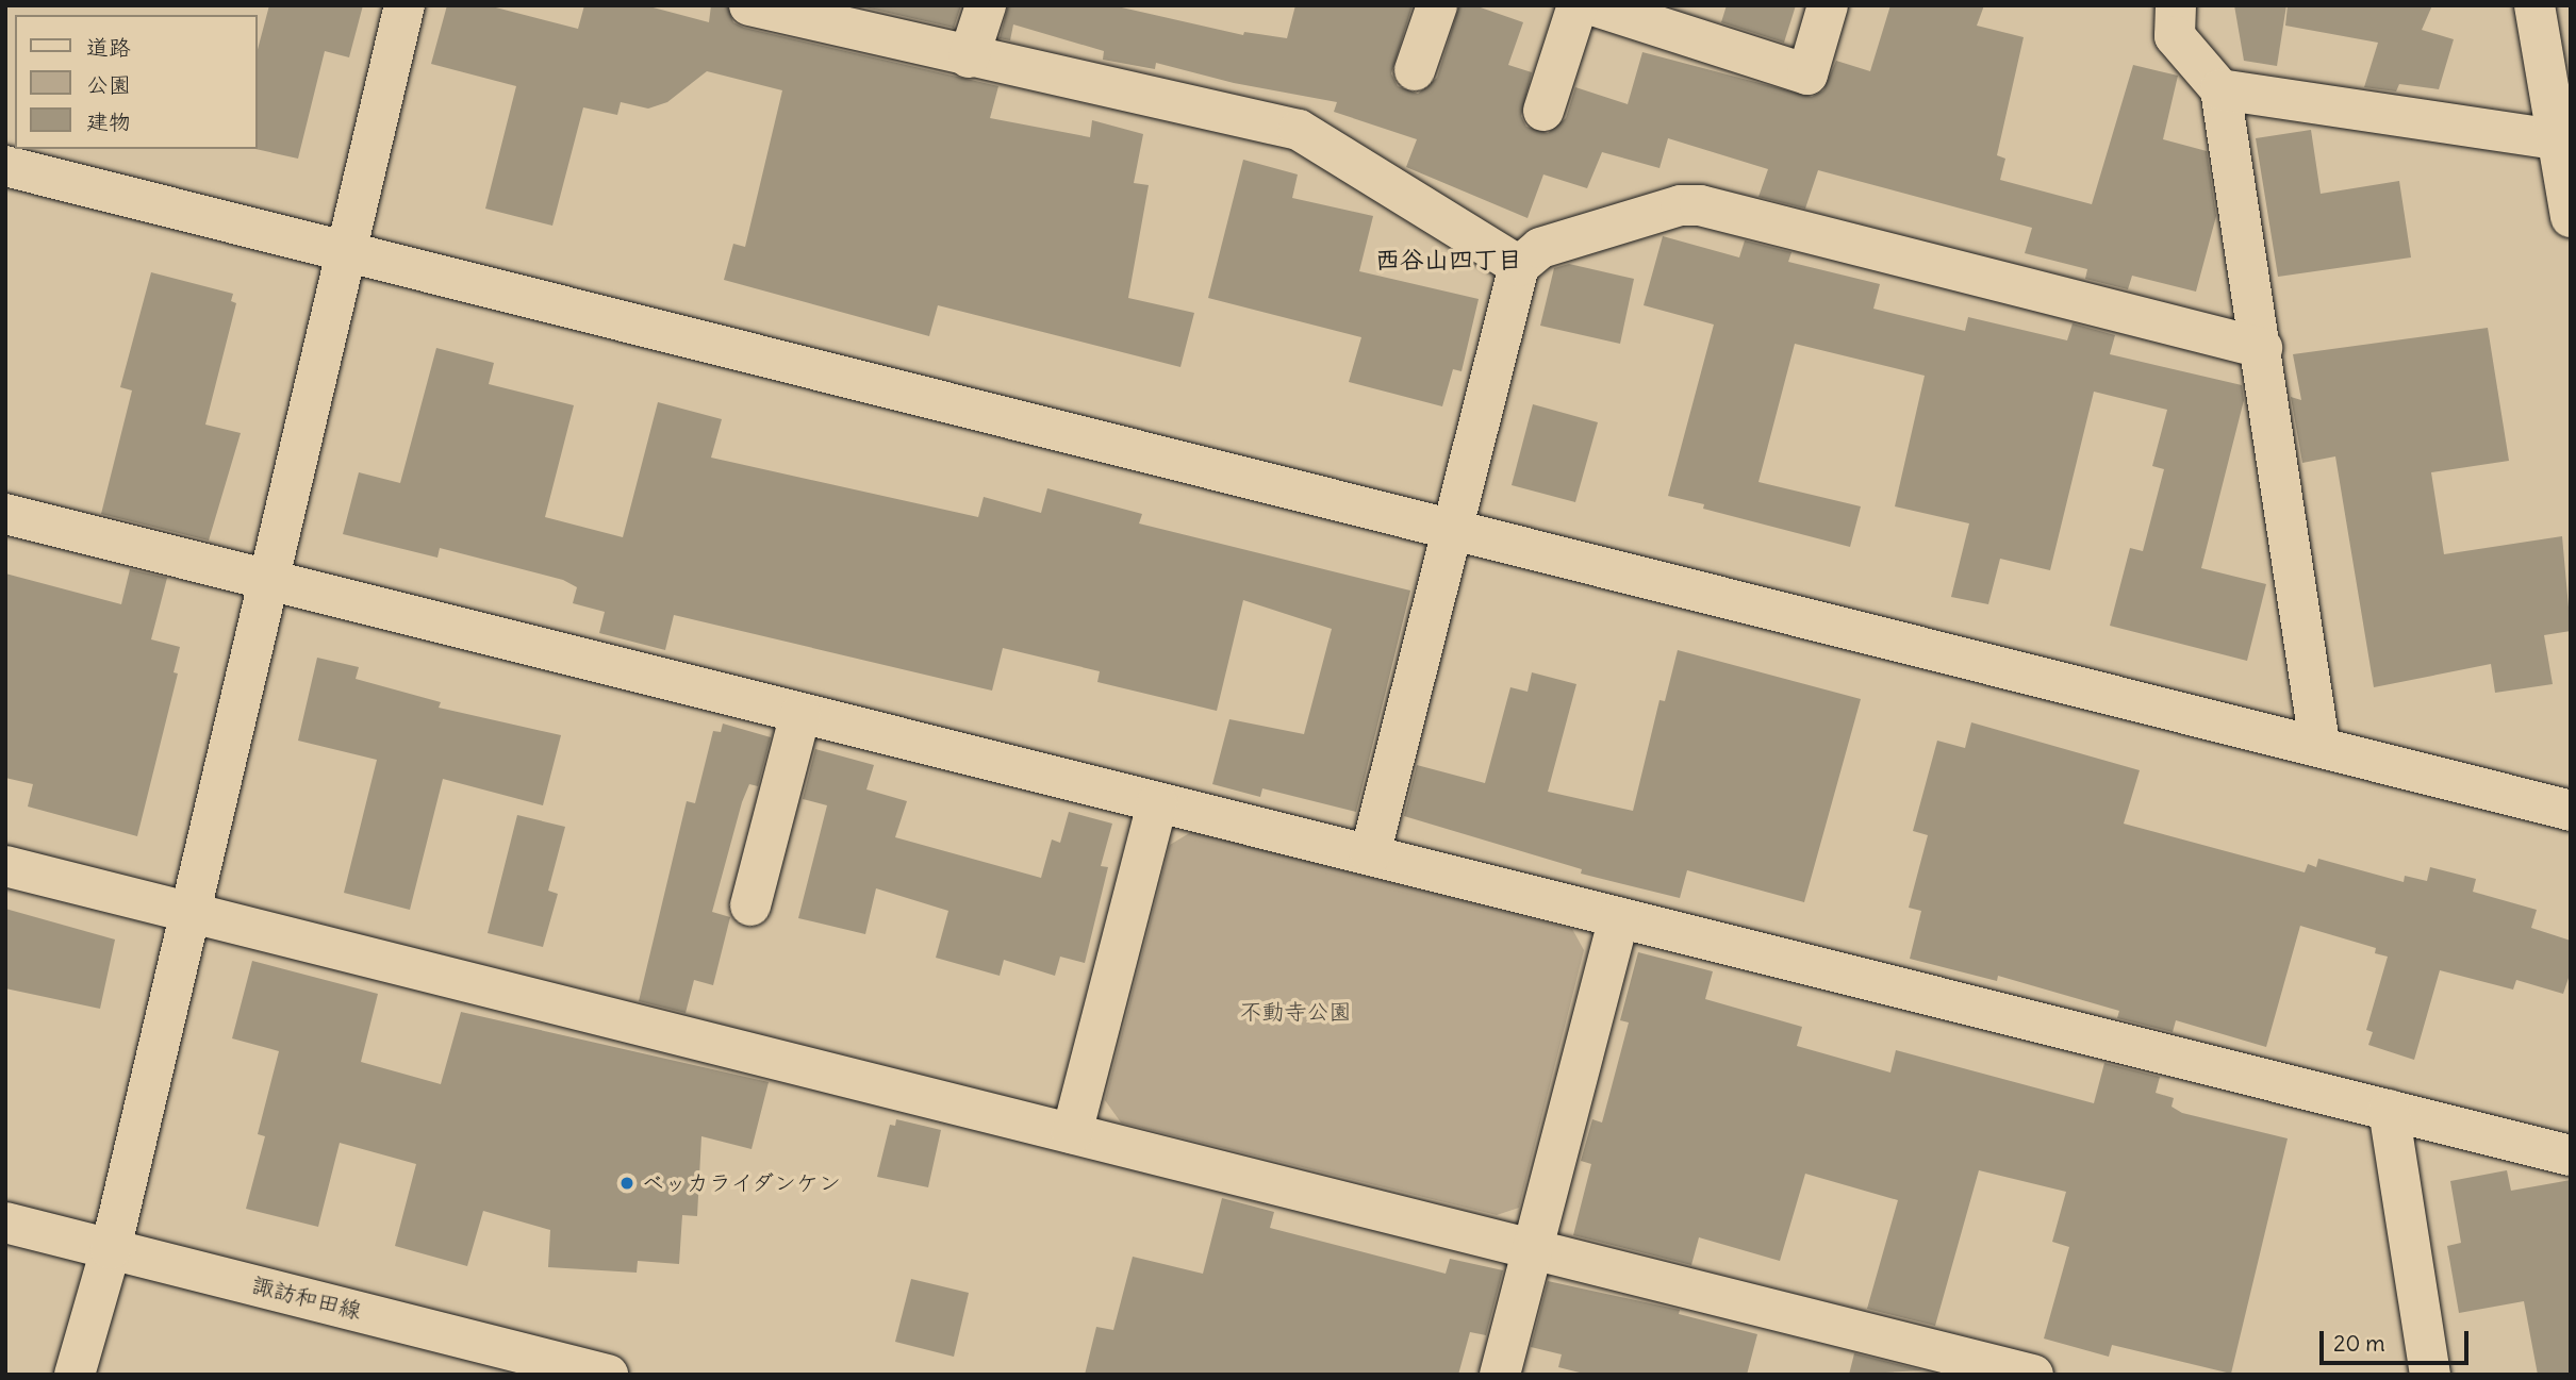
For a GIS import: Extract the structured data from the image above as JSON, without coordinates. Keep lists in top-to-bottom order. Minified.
{"streets":{"street":["諏訪和田線"]},"districts":["西谷山四丁目"],"parks":["不動寺公園"],"places":["ベッカライダンケン"],"legend":["道路","公園","建物"],"scale_bar":"20 m"}
